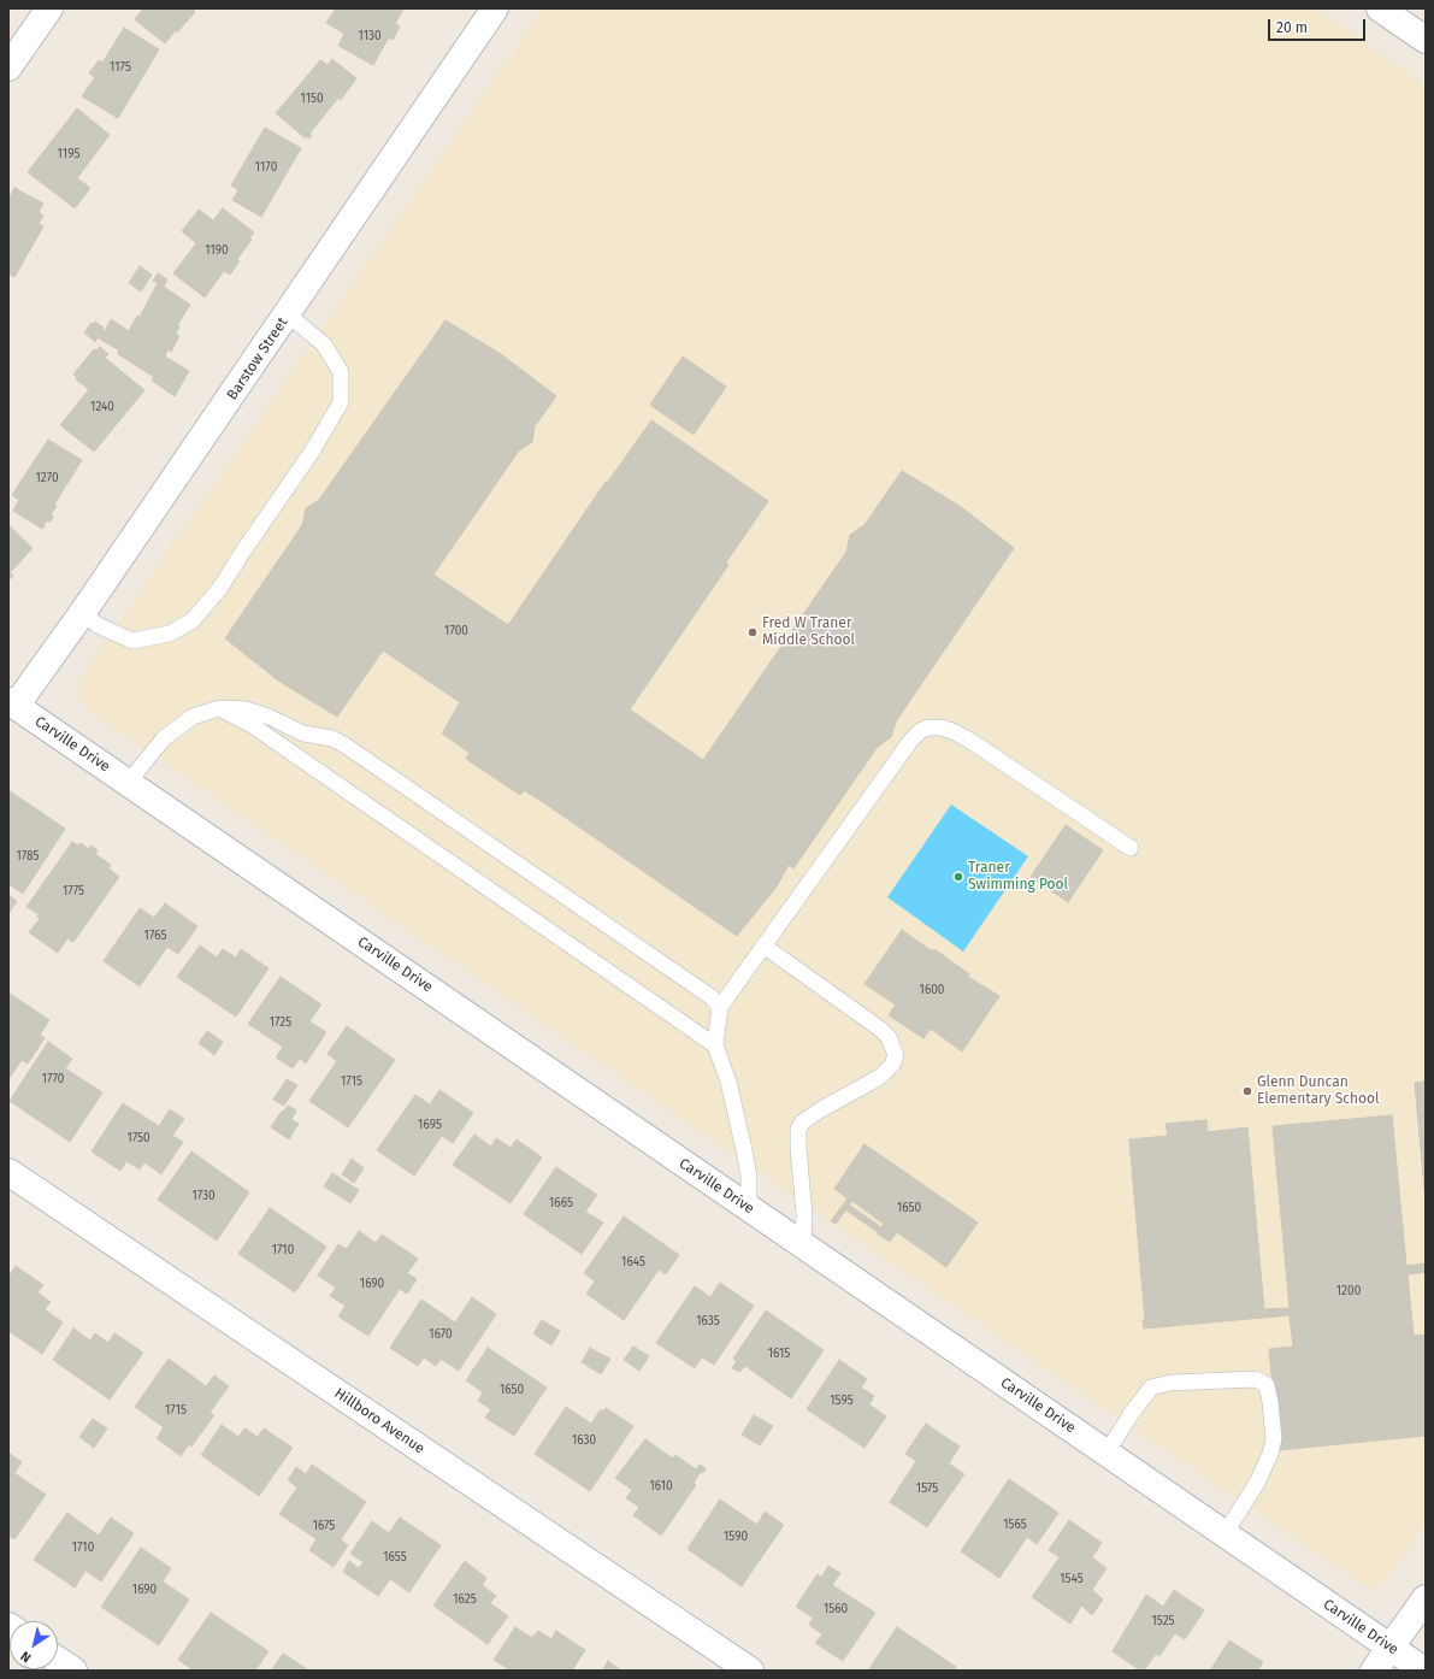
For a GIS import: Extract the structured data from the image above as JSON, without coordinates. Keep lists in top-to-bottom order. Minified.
{"streets":{"street":["Barstow Street","Carville Drive","Hillboro Avenue"]},"crossings":[["Barstow Street","Carville Drive"]],"places":["Fred W Traner Middle School","Traner Swimming Pool","Glenn Duncan Elementary School"],"house_numbers":["1130","1175","1150","1195","1170","1190","1240","1270","1700","1785","1775","1765","1600","1725","1770","1715","1695","1750","1730","1665","1650","1710","1645","1690","1200","1635","1670","1615","1650","1595","1715","1630","1610","1575","1565","1675","1590","1710","1655","1545","1690","1625","1560","1525"],"scale_bar":"20 m","north":"bottom left"}
